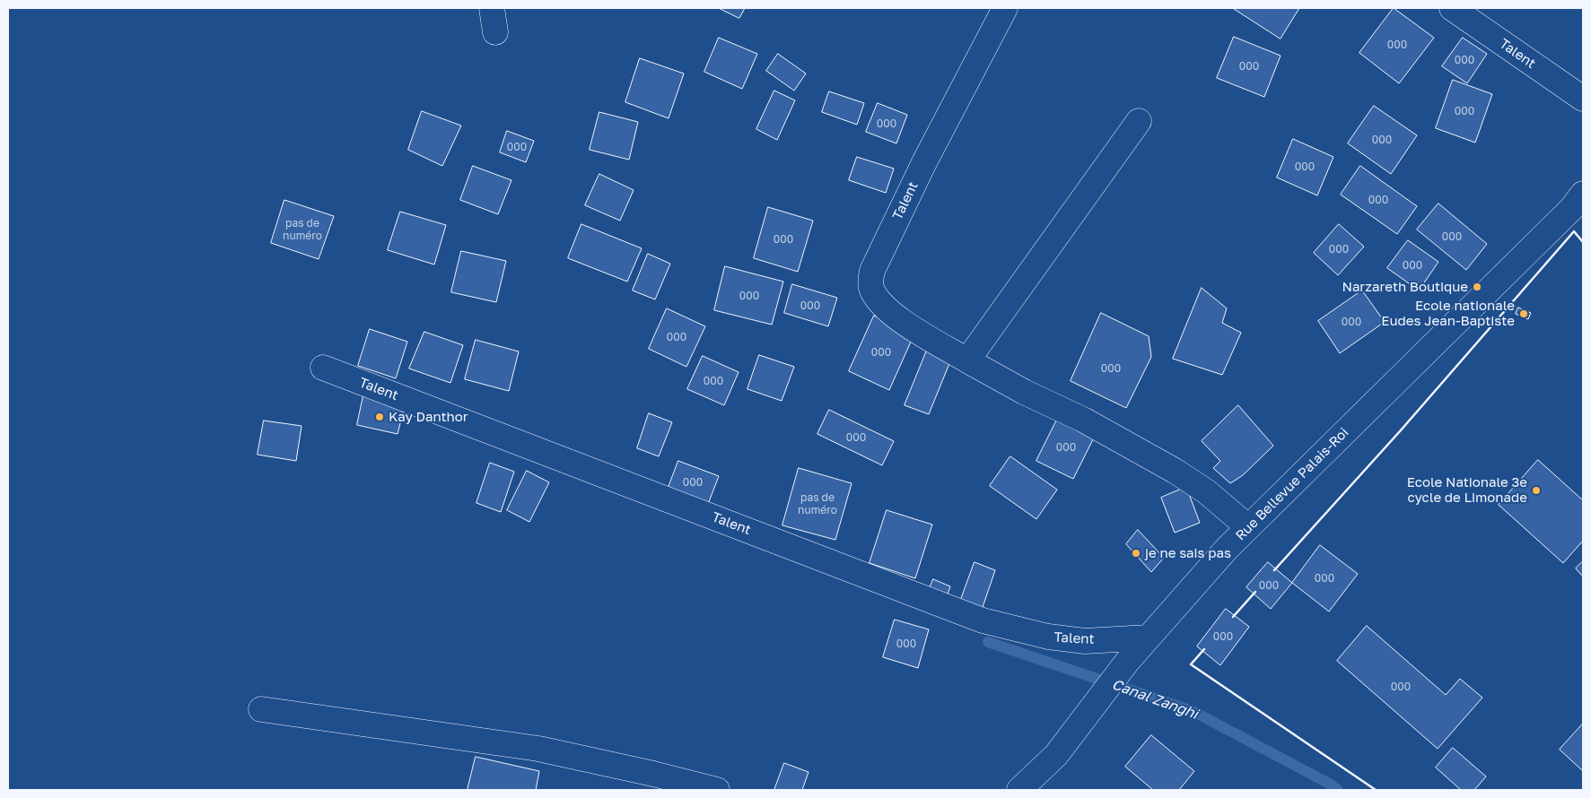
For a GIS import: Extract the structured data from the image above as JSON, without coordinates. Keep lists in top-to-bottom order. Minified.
{"streets":{"street":["Talent","Rue Bellevue Palais-Roi"]},"crossings":[["Talent","Rue Bellevue Palais-Roi"]],"water":["Canal Zanghi"],"places":["Narzareth Boutique","Ecole nationale Eudes Jean-Baptiste","Kay Danthor","Ecole Nationale 3e cycle de Limonade","je ne sais pas"],"house_numbers":["000","000","000","000","000","000","000","000","000","pas de numéro","000","000","000","000","000","000","000","000","000","000","000","000","000","000","pas de numéro","000","000","000","000","000"]}
